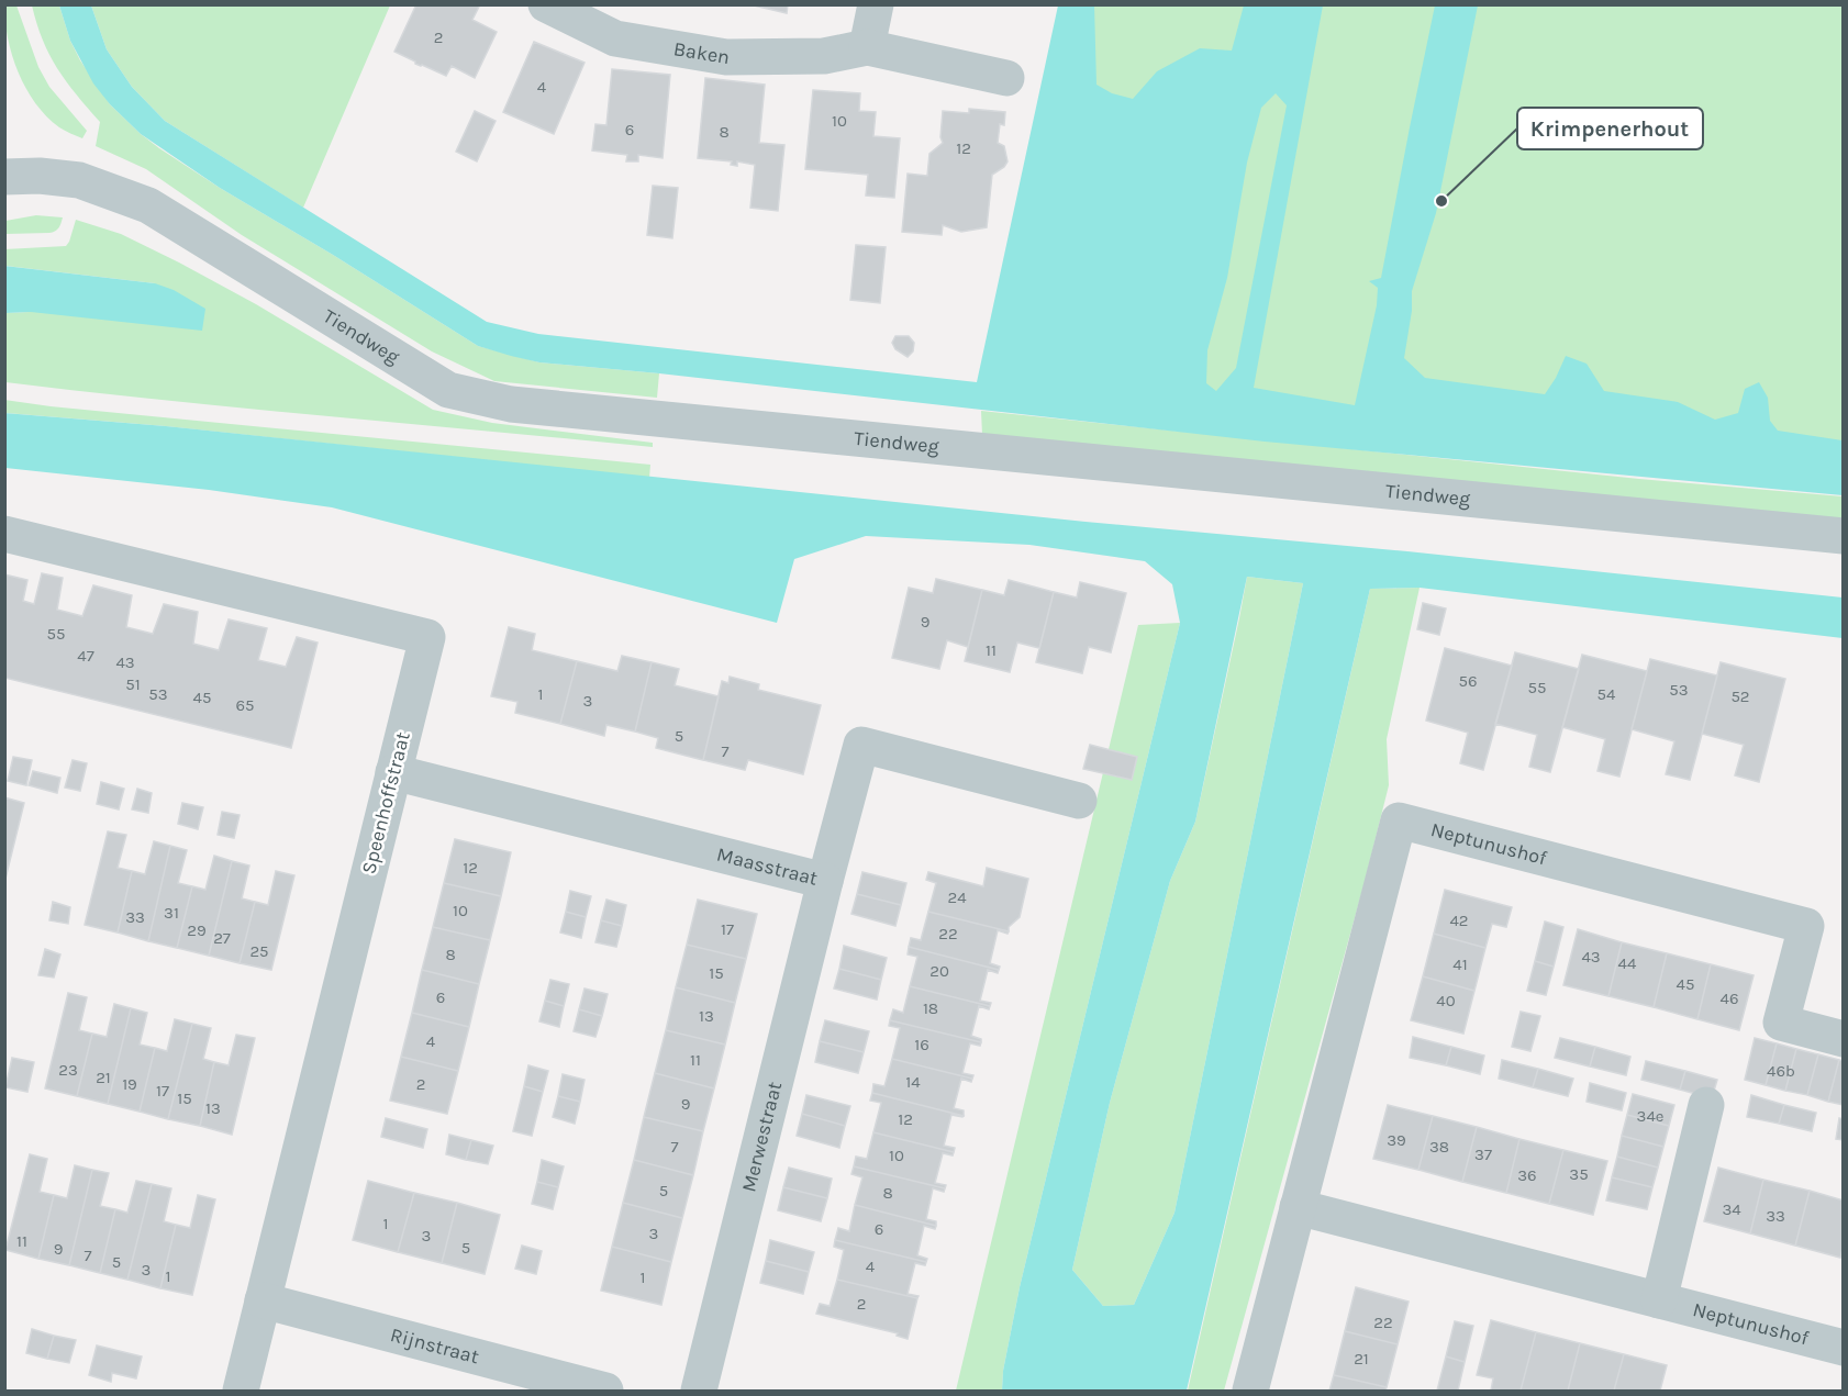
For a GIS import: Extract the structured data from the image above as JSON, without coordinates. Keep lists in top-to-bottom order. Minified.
{"streets":{"street":["Baken","Tiendweg","Speenhoffstraat","Neptunushof","Maasstraat","Merwestraat","Rijnstraat"]},"crossings":[["Speenhoffstraat","Maasstraat"],["Speenhoffstraat","Rijnstraat"],["Maasstraat","Merwestraat"]],"places":["Krimpenerhout"],"house_numbers":["2","4","10","6","8","12","9","55","11","47","43","56","51","55","53","53","1","54","52","45","3","65","5","7","12","24","10","31","33","42","17","29","22","27","25","8","43","44","41","20","15","45","6","46","40","18","13","4","16","11","23","46b","21","14","19","2","17","15","9","13","34e","12","39","7","38","37","10","35","36","5","8","34","33","1","6","3","3","11","5","9","7","5","4","3","1","1","2","22","21"]}
